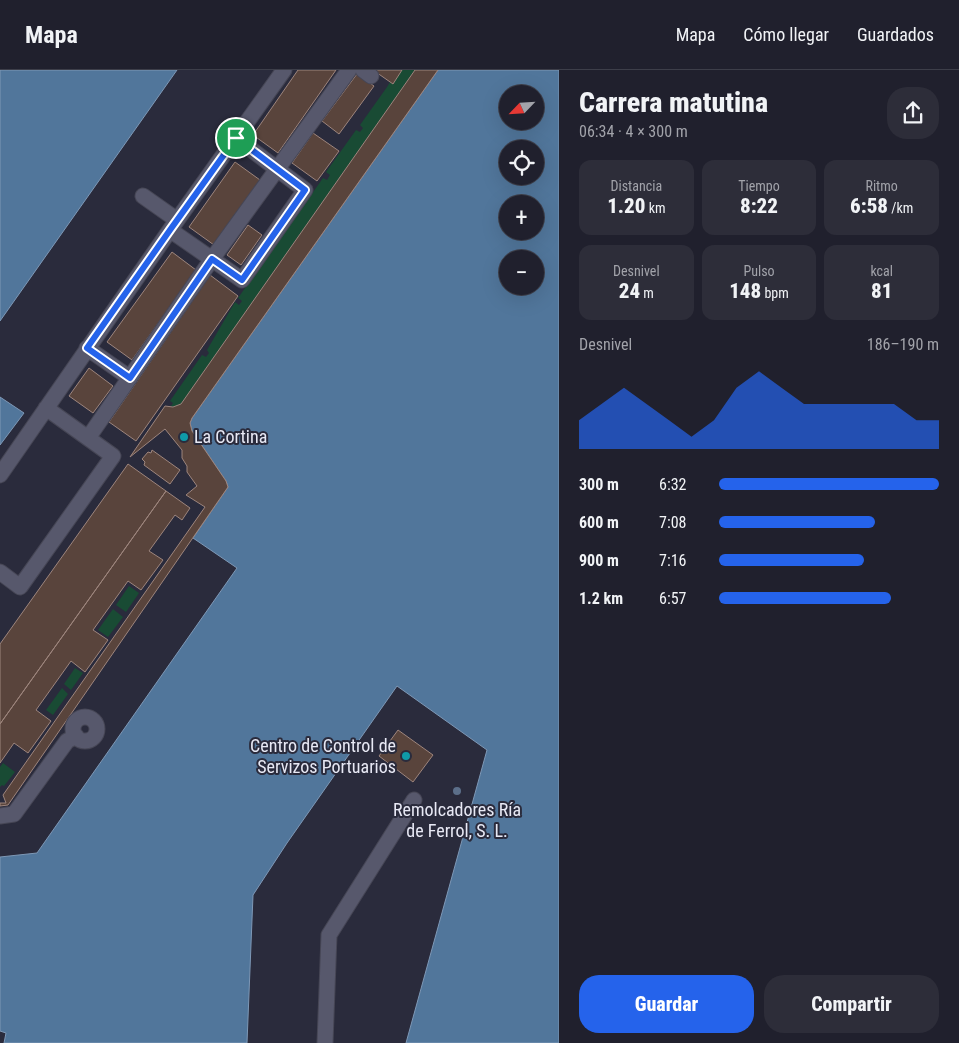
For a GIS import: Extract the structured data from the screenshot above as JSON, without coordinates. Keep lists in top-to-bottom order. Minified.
{"places":["La Cortina","Centro de Control de Servizos Portuarios","Remolcadores Ría de Ferrol, S. L."],"north":"bottom left","page":{"header":"Mapa","nav":["Mapa","Cómo llegar","Guardados"],"heading":["Carrera matutina","06:34 · 4 × 300 m"],"map_buttons":["+","−"],"stats":[["Distancia","1.20 km"],["Tiempo","8:22"],["Ritmo","6:58 /km"],["Desnivel","24 m"],["Pulso","148 bpm"],["kcal","81"]],"chart":["Desnivel","186–190 m"],"list":[{"name":"300 m","note":"6:32"},{"name":"600 m","note":"7:08"},{"name":"900 m","note":"7:16"},{"name":"1.2 km","note":"6:57"}],"buttons":["Guardar","Compartir"]}}
